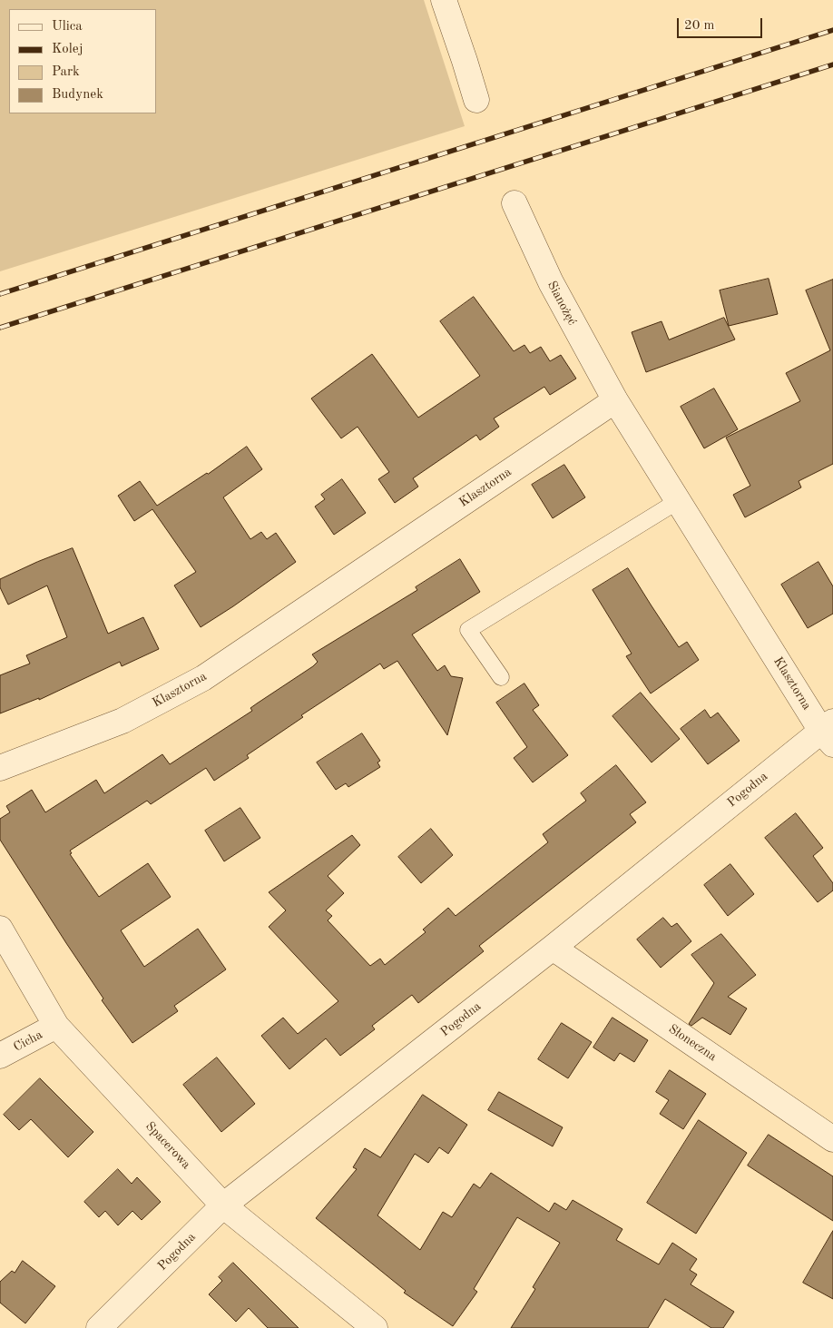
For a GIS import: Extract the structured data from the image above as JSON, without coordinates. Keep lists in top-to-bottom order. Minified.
{"streets":{"street":["Sianożęć","Klasztorna","Pogodna","Cicha","Słoneczna","Spacerowa"]},"crossings":[["Sianożęć","Klasztorna"],["Klasztorna","Pogodna"],["Pogodna","Słoneczna"],["Pogodna","Spacerowa"],["Cicha","Spacerowa"]],"legend":["Ulica","Kolej","Park","Budynek"],"scale_bar":"20 m"}
